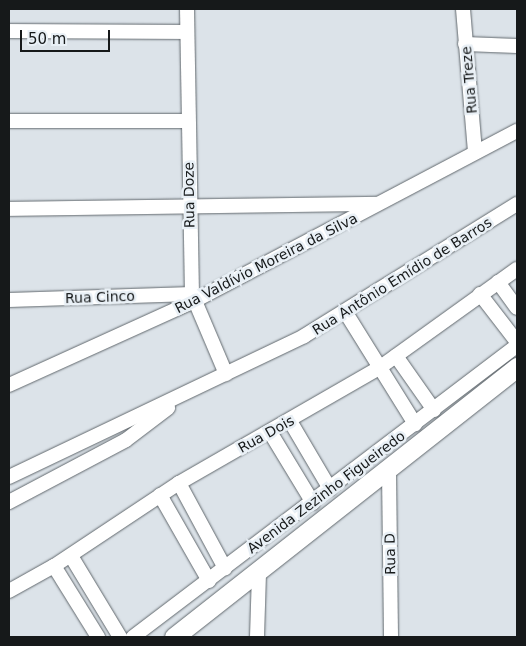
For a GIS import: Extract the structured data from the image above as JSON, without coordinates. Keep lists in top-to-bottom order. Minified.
{"streets":{"main road":["Avenida Zezinho Figueiredo"],"street":["Rua Treze","Rua Doze","Rua Valdívio Moreira da Silva","Rua Antônio Emídio de Barros","Rua Cinco","Rua Dois","Rua D"]},"crossings":[["Rua Treze","Rua Valdívio Moreira da Silva"],["Rua Doze","Rua Valdívio Moreira da Silva"],["Rua Doze","Rua Antônio Emídio de Barros"],["Rua Doze","Rua Cinco"],["Rua Valdívio Moreira da Silva","Rua Cinco"],["Avenida Zezinho Figueiredo","Rua D"]],"scale_bar":"50 m"}
